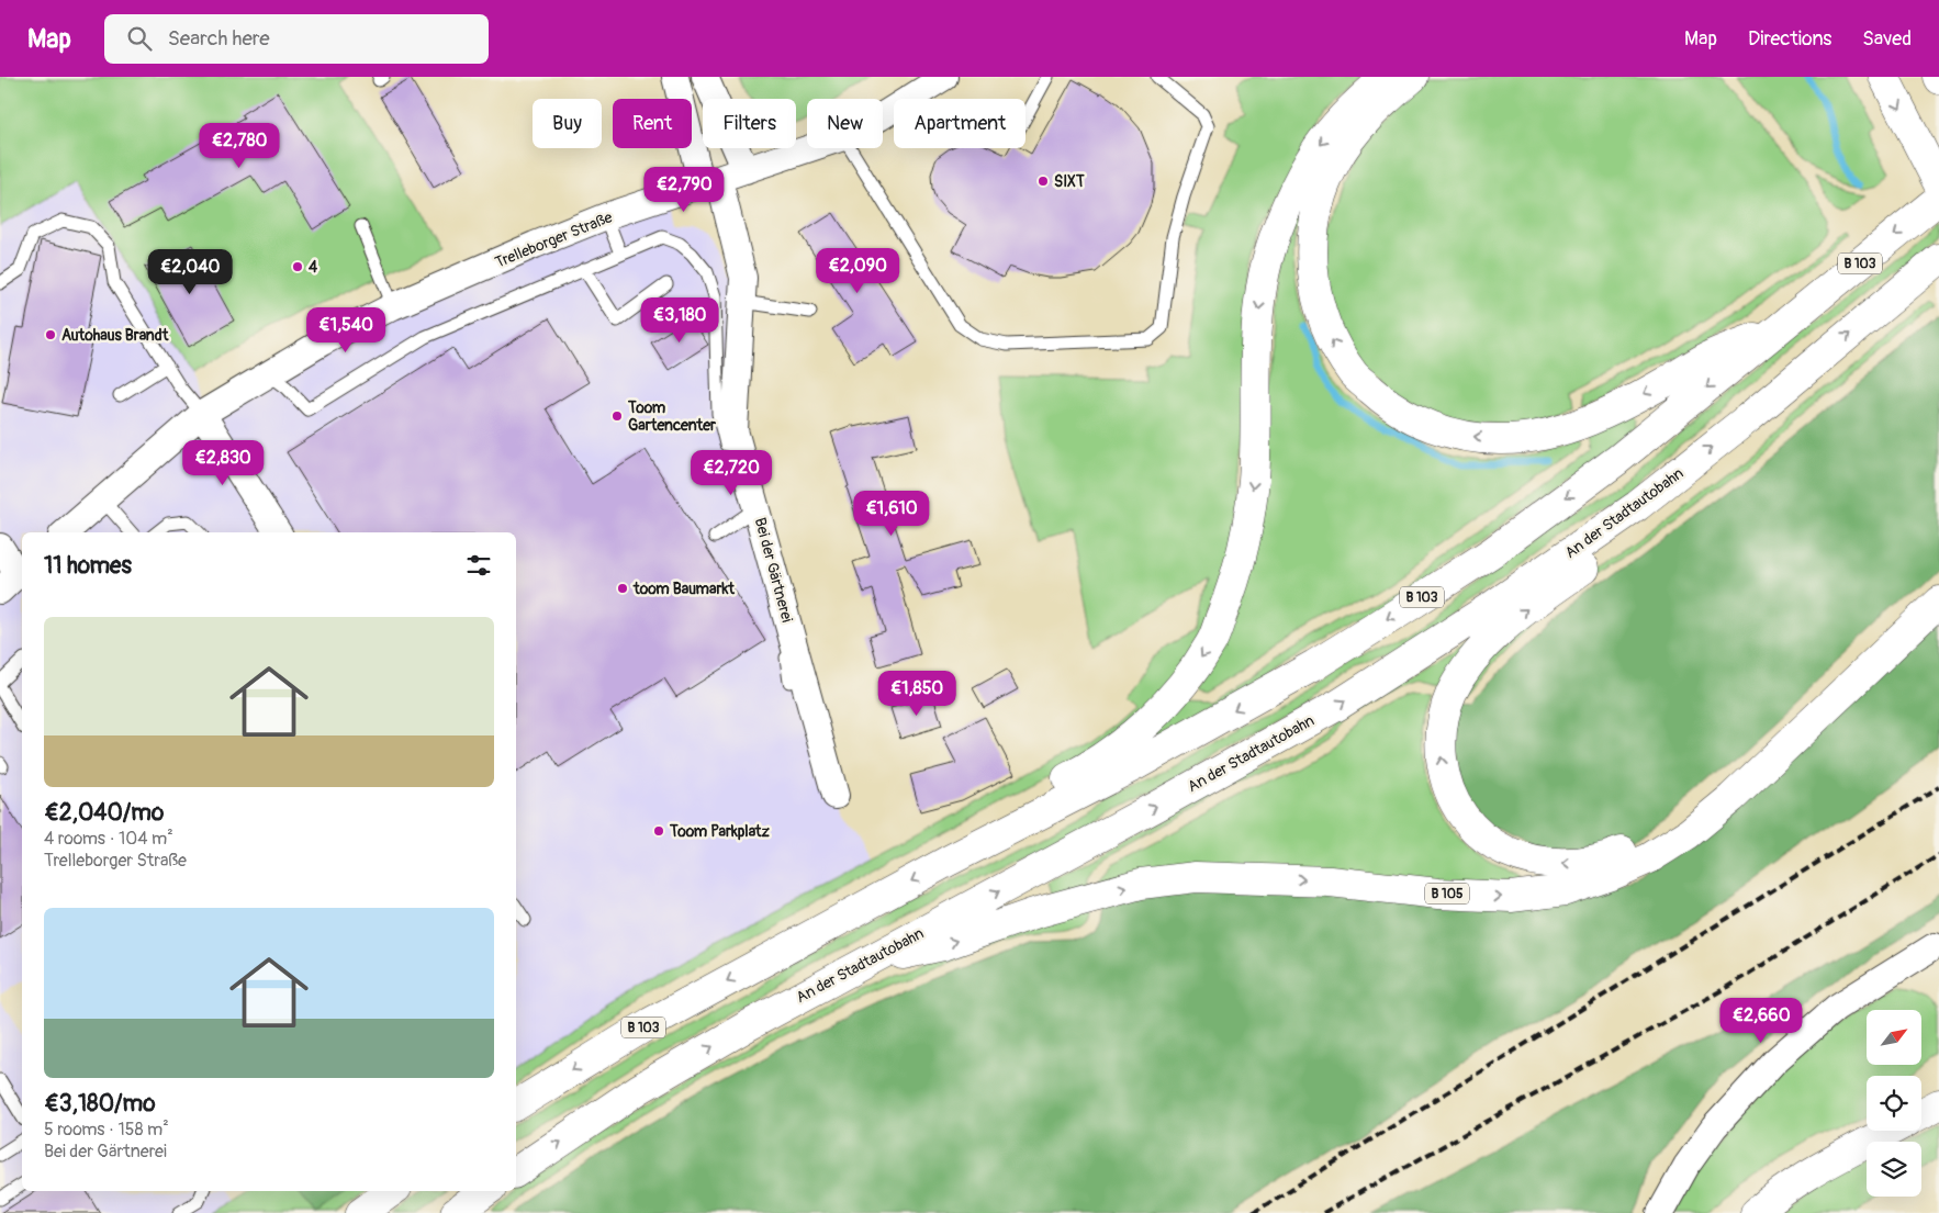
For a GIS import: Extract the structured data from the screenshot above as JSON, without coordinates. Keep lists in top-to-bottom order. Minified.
{"streets":{"highway":["B 103","An der Stadtautobahn","B 105"],"street":["Trelleborger Straße","Bei der Gärtnerei"]},"crossings":[["Trelleborger Straße","Bei der Gärtnerei"],["An der Stadtautobahn","B 105"]],"places":["SIXT","4","Autohaus Brandt","Toom Gartencenter","toom Baumarkt","Toom Parkplatz"],"north":"top right","page":{"header":"Map","search":"Search here","nav":["Map","Directions","Saved"],"chip":["Buy","Rent","Filters","New","Apartment"],"price":["€2,780","€2,790","€2,090","€2,040","€3,180","€1,540","€2,830","€2,720","€1,610","€1,850","€2,660"],"heading":"11 homes","list":[{"name":"€2,040/mo","note":"4 rooms · 104 m² · Trelleborger Straße"},{"name":"€3,180/mo","note":"5 rooms · 158 m² · Bei der Gärtnerei"}]}}
